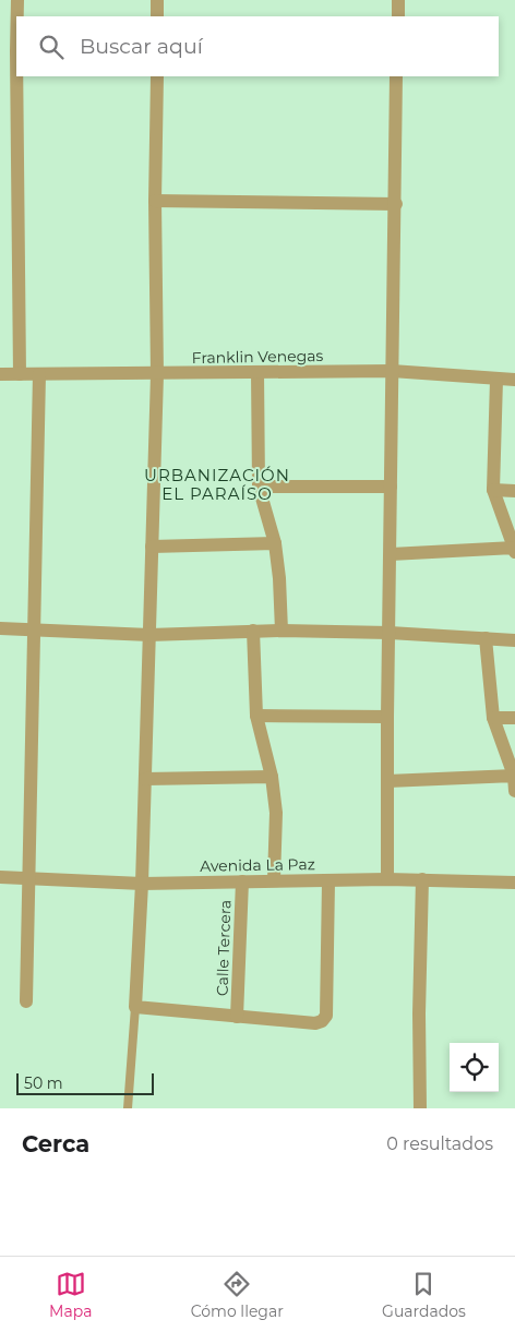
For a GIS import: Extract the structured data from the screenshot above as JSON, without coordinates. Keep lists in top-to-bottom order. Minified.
{"streets":{"street":["Franklin Venegas","Avenida La Paz","Calle Tercera"]},"crossings":[["Avenida La Paz","Calle Tercera"]],"districts":["URBANIZACIÓN EL PARAÍSO"],"scale_bar":"50 m","page":{"search":"Buscar aquí","scale":"50 m","heading":["Cerca","0 resultados"],"nav":["Mapa","Cómo llegar","Guardados"]}}
